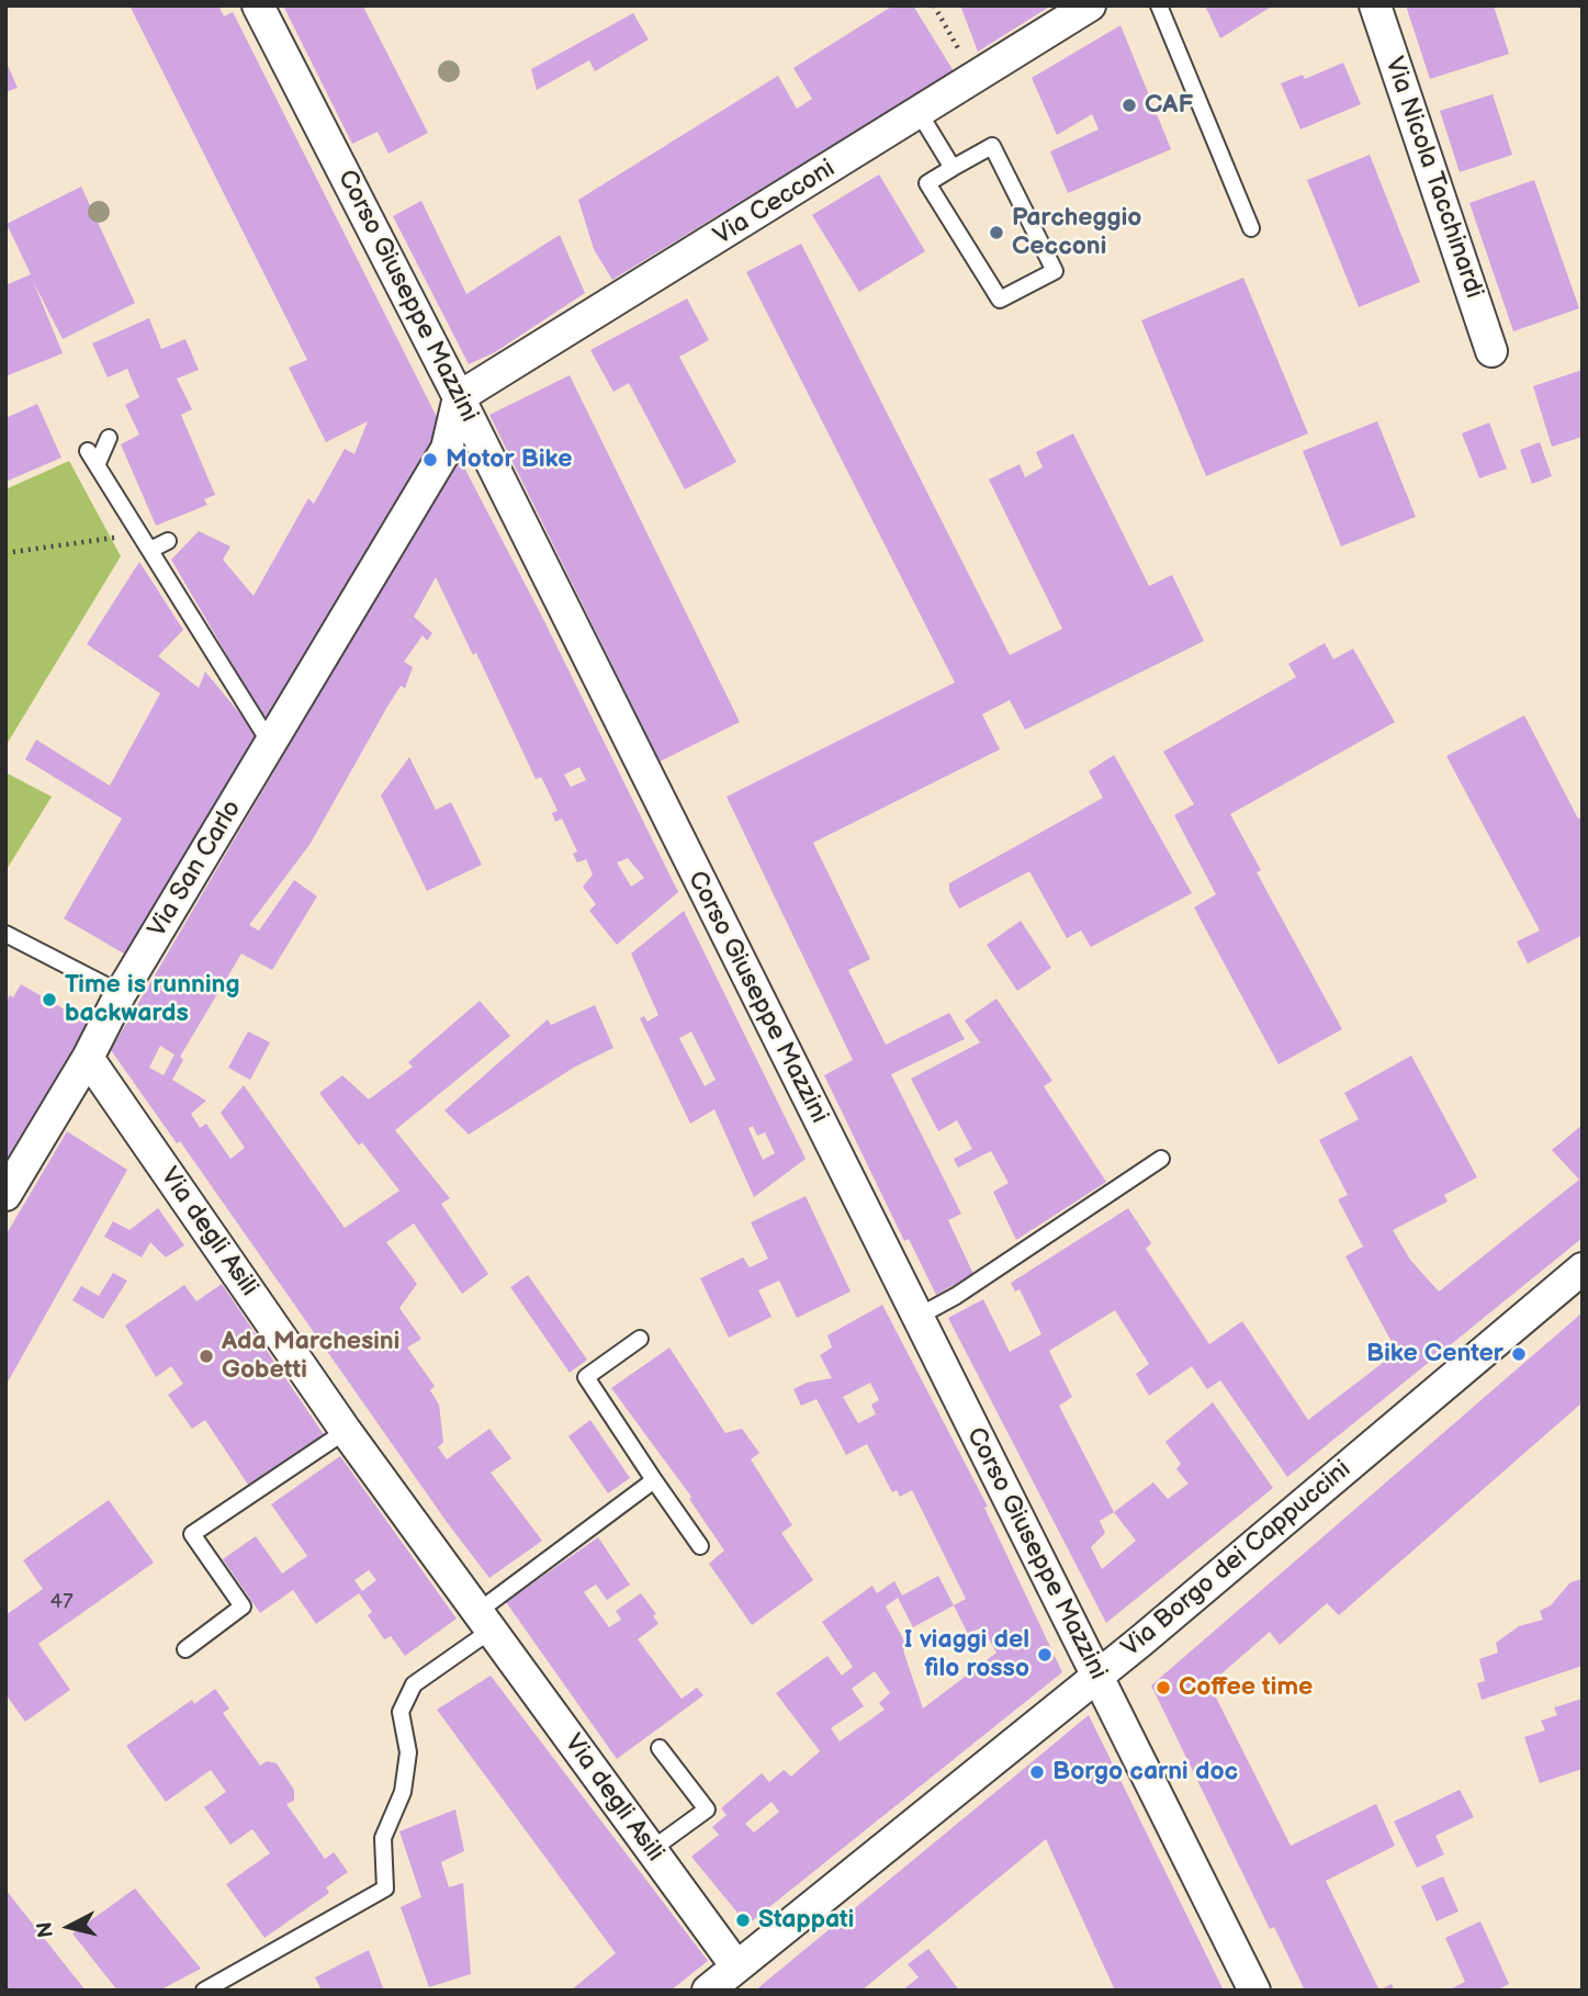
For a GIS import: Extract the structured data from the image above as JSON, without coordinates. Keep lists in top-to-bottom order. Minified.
{"streets":{"street":["Via Nicola Tacchinardi","Via Cecconi","Corso Giuseppe Mazzini","Via San Carlo","Via degli Asili","Via Borgo dei Cappuccini"]},"crossings":[["Via Cecconi","Corso Giuseppe Mazzini"],["Via Cecconi","Via San Carlo"],["Corso Giuseppe Mazzini","Via San Carlo"],["Corso Giuseppe Mazzini","Via Borgo dei Cappuccini"],["Via San Carlo","Via degli Asili"],["Via degli Asili","Via Borgo dei Cappuccini"]],"places":["CAF","Parcheggio Cecconi","Motor Bike","Time is running backwards","Bike Center","Ada Marchesini Gobetti","I viaggi del filo rosso","Coffee time","Borgo carni doc","Stappati"],"house_numbers":["47"],"north":"left"}
